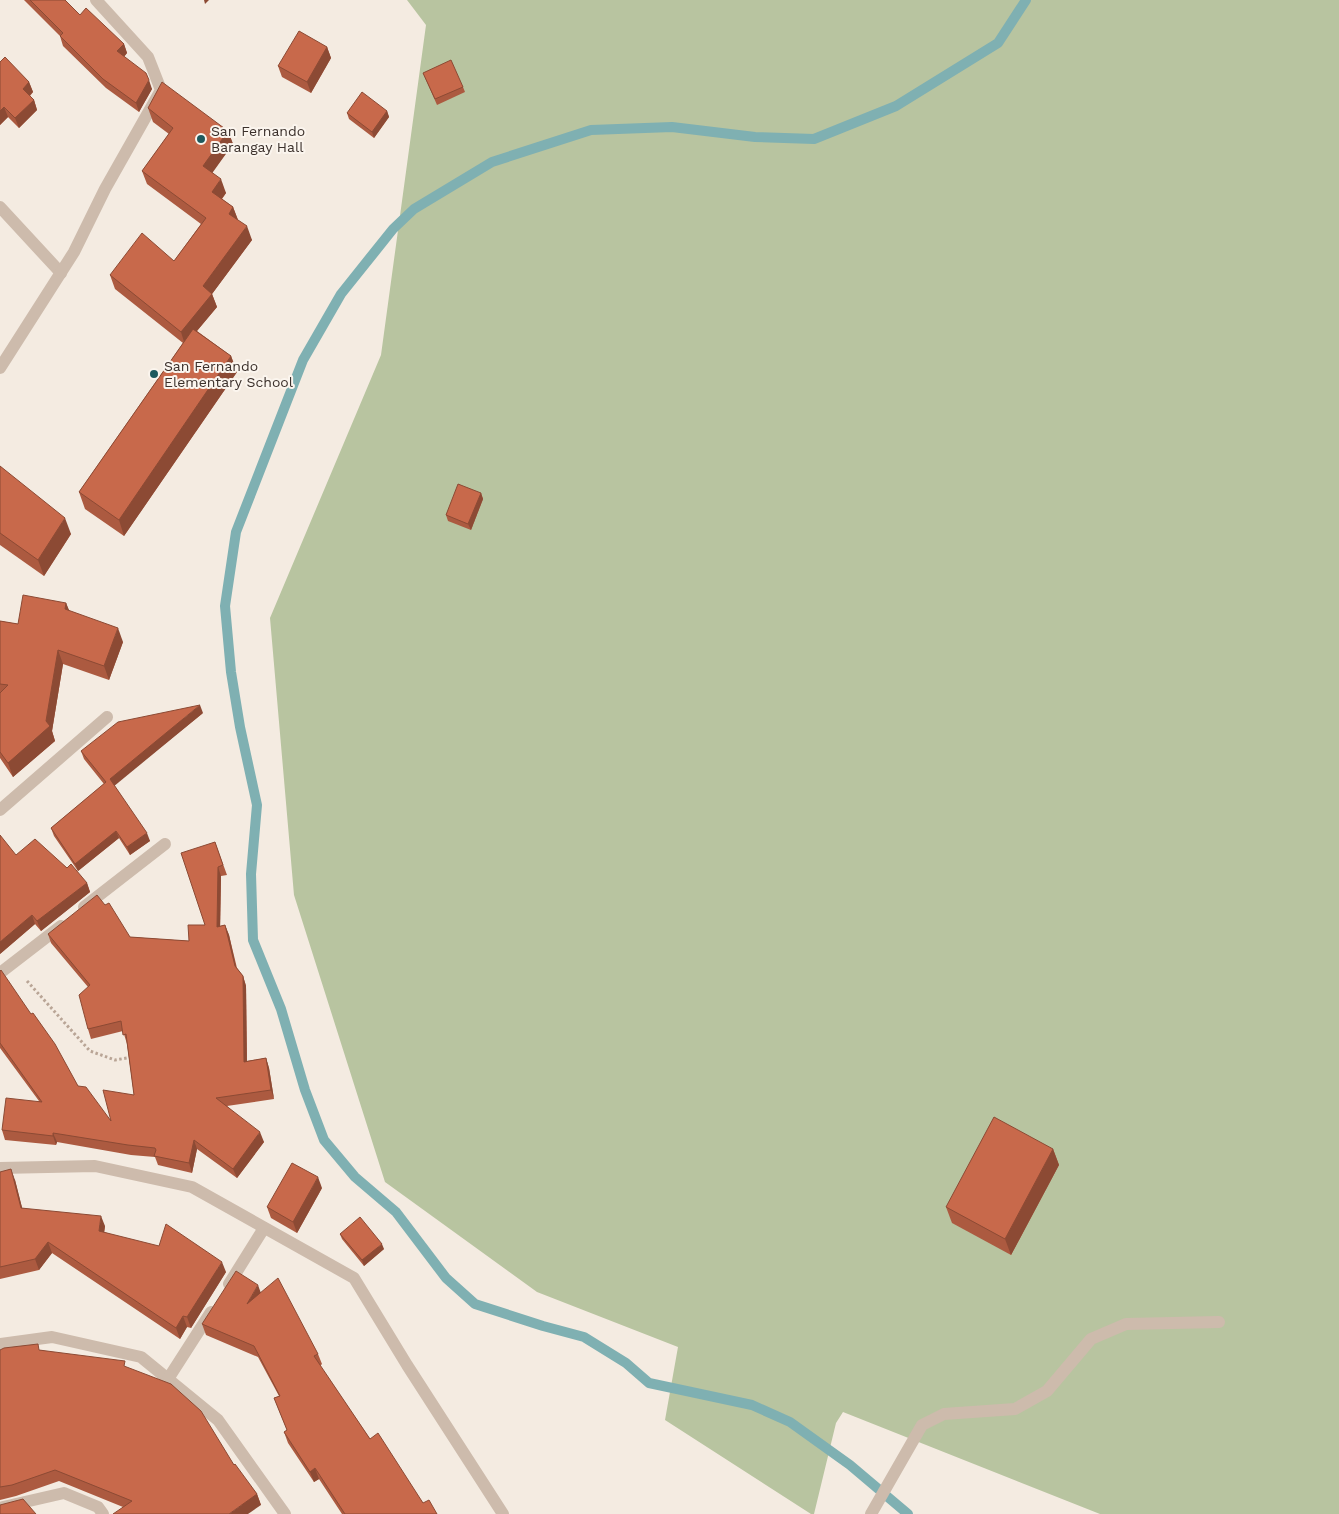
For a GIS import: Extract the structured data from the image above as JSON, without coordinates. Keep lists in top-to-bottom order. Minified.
{"places":["San Fernando Barangay Hall","San Fernando Elementary School"]}
